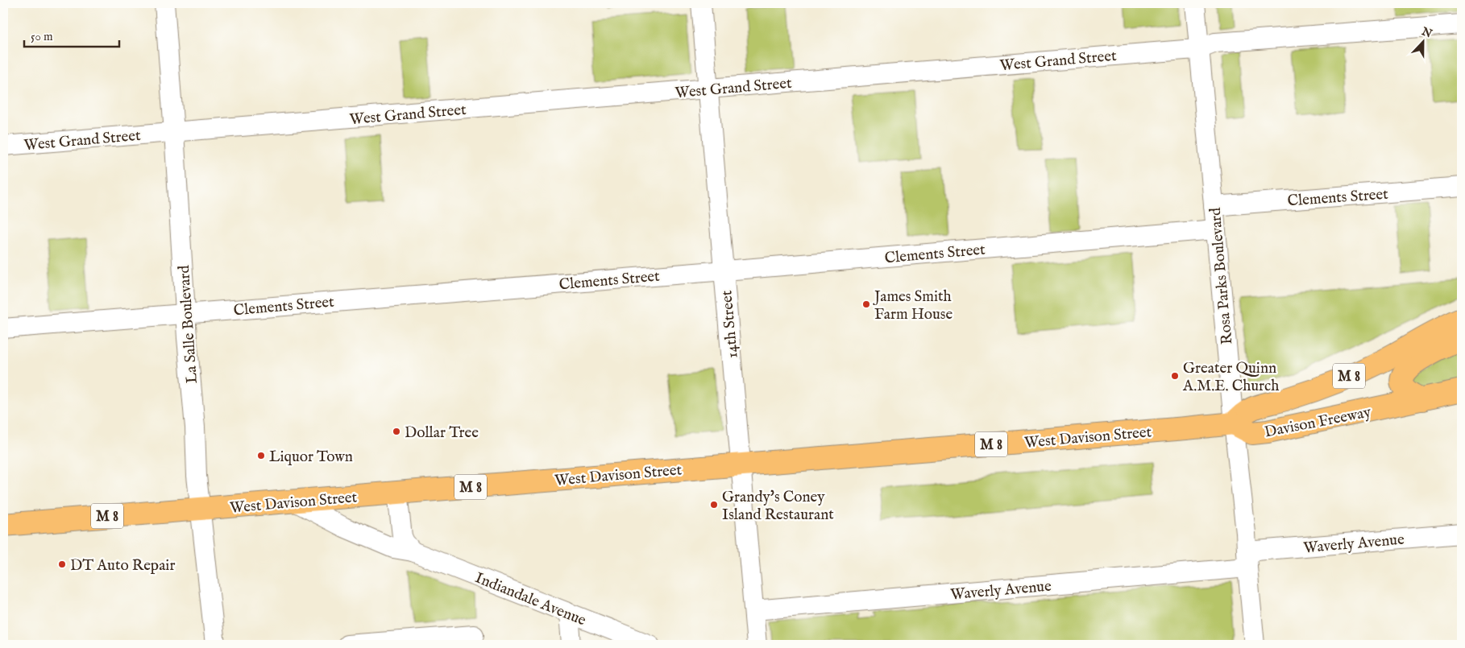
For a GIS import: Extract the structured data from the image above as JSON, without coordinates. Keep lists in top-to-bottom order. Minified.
{"streets":{"highway":["M 8","Davison Freeway","West Davison Street"],"street":["West Grand Street","Clements Street","Rosa Parks Boulevard","La Salle Boulevard","14th Street","Waverly Avenue","Indiandale Avenue"]},"crossings":[["West Grand Street","Rosa Parks Boulevard"],["West Grand Street","La Salle Boulevard"],["West Grand Street","14th Street"],["Clements Street","Rosa Parks Boulevard"],["Clements Street","La Salle Boulevard"],["Clements Street","14th Street"],["Rosa Parks Boulevard","Davison Freeway"],["Rosa Parks Boulevard","West Davison Street"],["Rosa Parks Boulevard","Waverly Avenue"],["La Salle Boulevard","West Davison Street"],["14th Street","West Davison Street"],["14th Street","Waverly Avenue"],["Davison Freeway","West Davison Street"],["West Davison Street","Indiandale Avenue"]],"places":["James Smith Farm House","Greater Quinn A.M.E. Church","Dollar Tree","Liquor Town","Grandy's Coney Island Restaurant","DT Auto Repair"],"scale_bar":"50 m","north":"top"}
